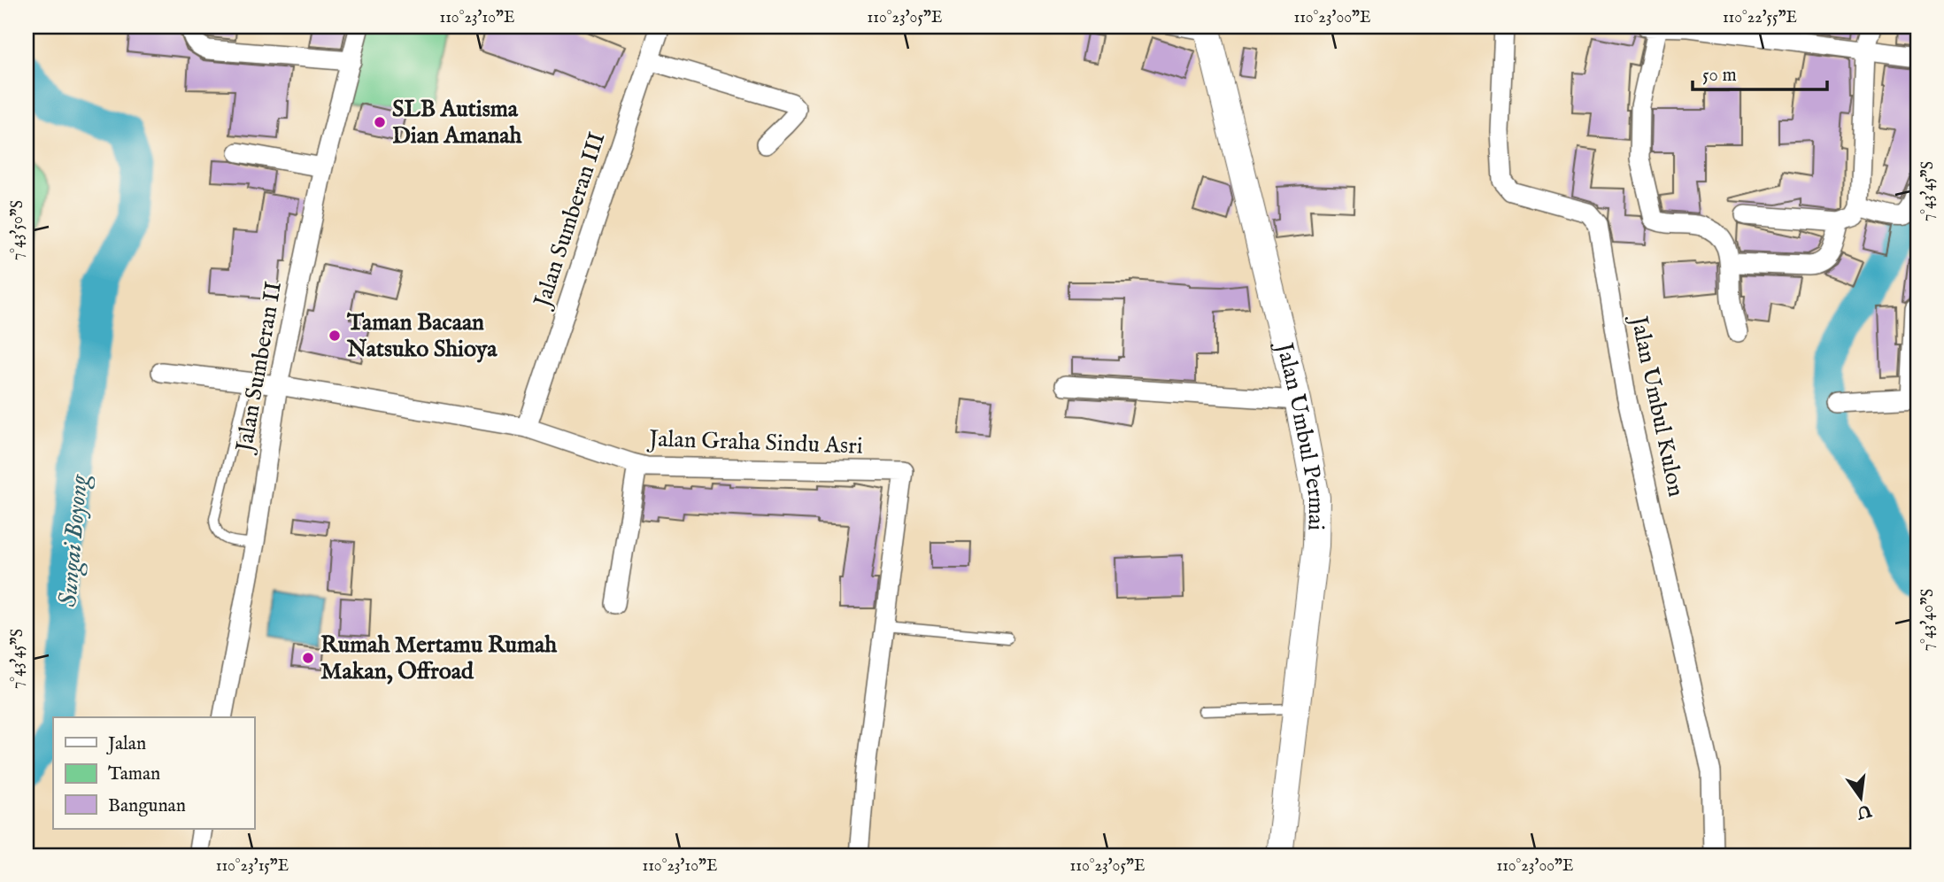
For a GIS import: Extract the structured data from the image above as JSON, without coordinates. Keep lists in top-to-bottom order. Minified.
{"streets":{"main road":["Jalan Umbul Permai"],"street":["Jalan Sumberan III","Jalan Sumberan II","Jalan Umbul Kulon","Jalan Graha Sindu Asri"]},"crossings":[["Jalan Sumberan III","Jalan Graha Sindu Asri"],["Jalan Sumberan II","Jalan Graha Sindu Asri"]],"water":["Sungai Boyong"],"places":["SLB Autisma Dian Amanah","Taman Bacaan Natsuko Shioya","Rumah Mertamu Rumah Makan, Offroad"],"legend":["Jalan","Taman","Bangunan"],"scale_bar":"50 m","north":"bottom","coordinates":["110°23'10\"E","110°23'05\"E","110°23'00\"E","110°22'55\"E","7°43'45\"S","7°43'50\"S","7°43'40\"S","110°23'15\"E"]}
